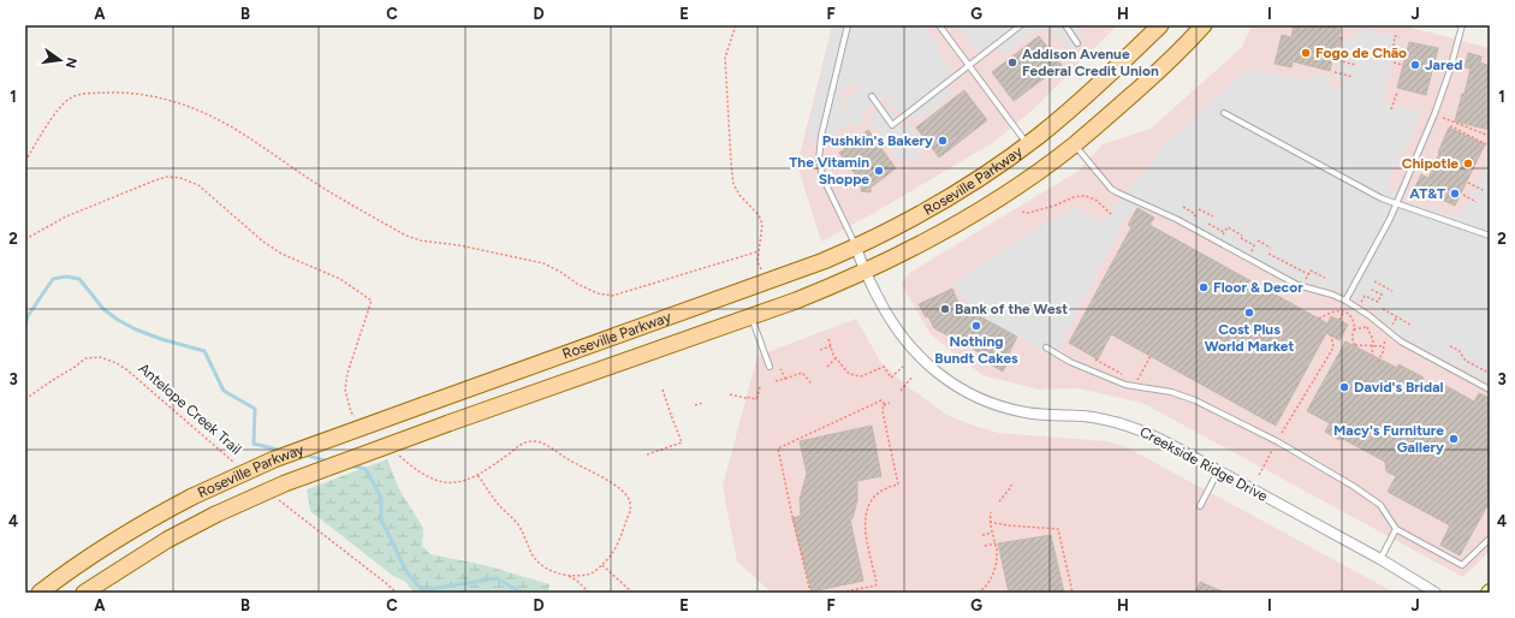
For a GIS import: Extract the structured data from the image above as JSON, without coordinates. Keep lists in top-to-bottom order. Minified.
{"streets":{"main road":["Roseville Parkway"],"street":["Creekside Ridge Drive"],"path":["Antelope Creek Trail"]},"crossings":[["Roseville Parkway","Creekside Ridge Drive"]],"places":["Fogo de Chão","Addison Avenue Federal Credit Union","Jared","Pushkin's Bakery","Chipotle","The Vitamin Shoppe","AT&T","Floor & Decor","Bank of the West","Cost Plus World Market","Nothing Bundt Cakes","David's Bridal","Macy's Furniture Gallery"],"north":"right","grid":{"columns":["A","B","C","D","E","F","G","H","I","J"],"rows":["1","2","3","4"]}}
